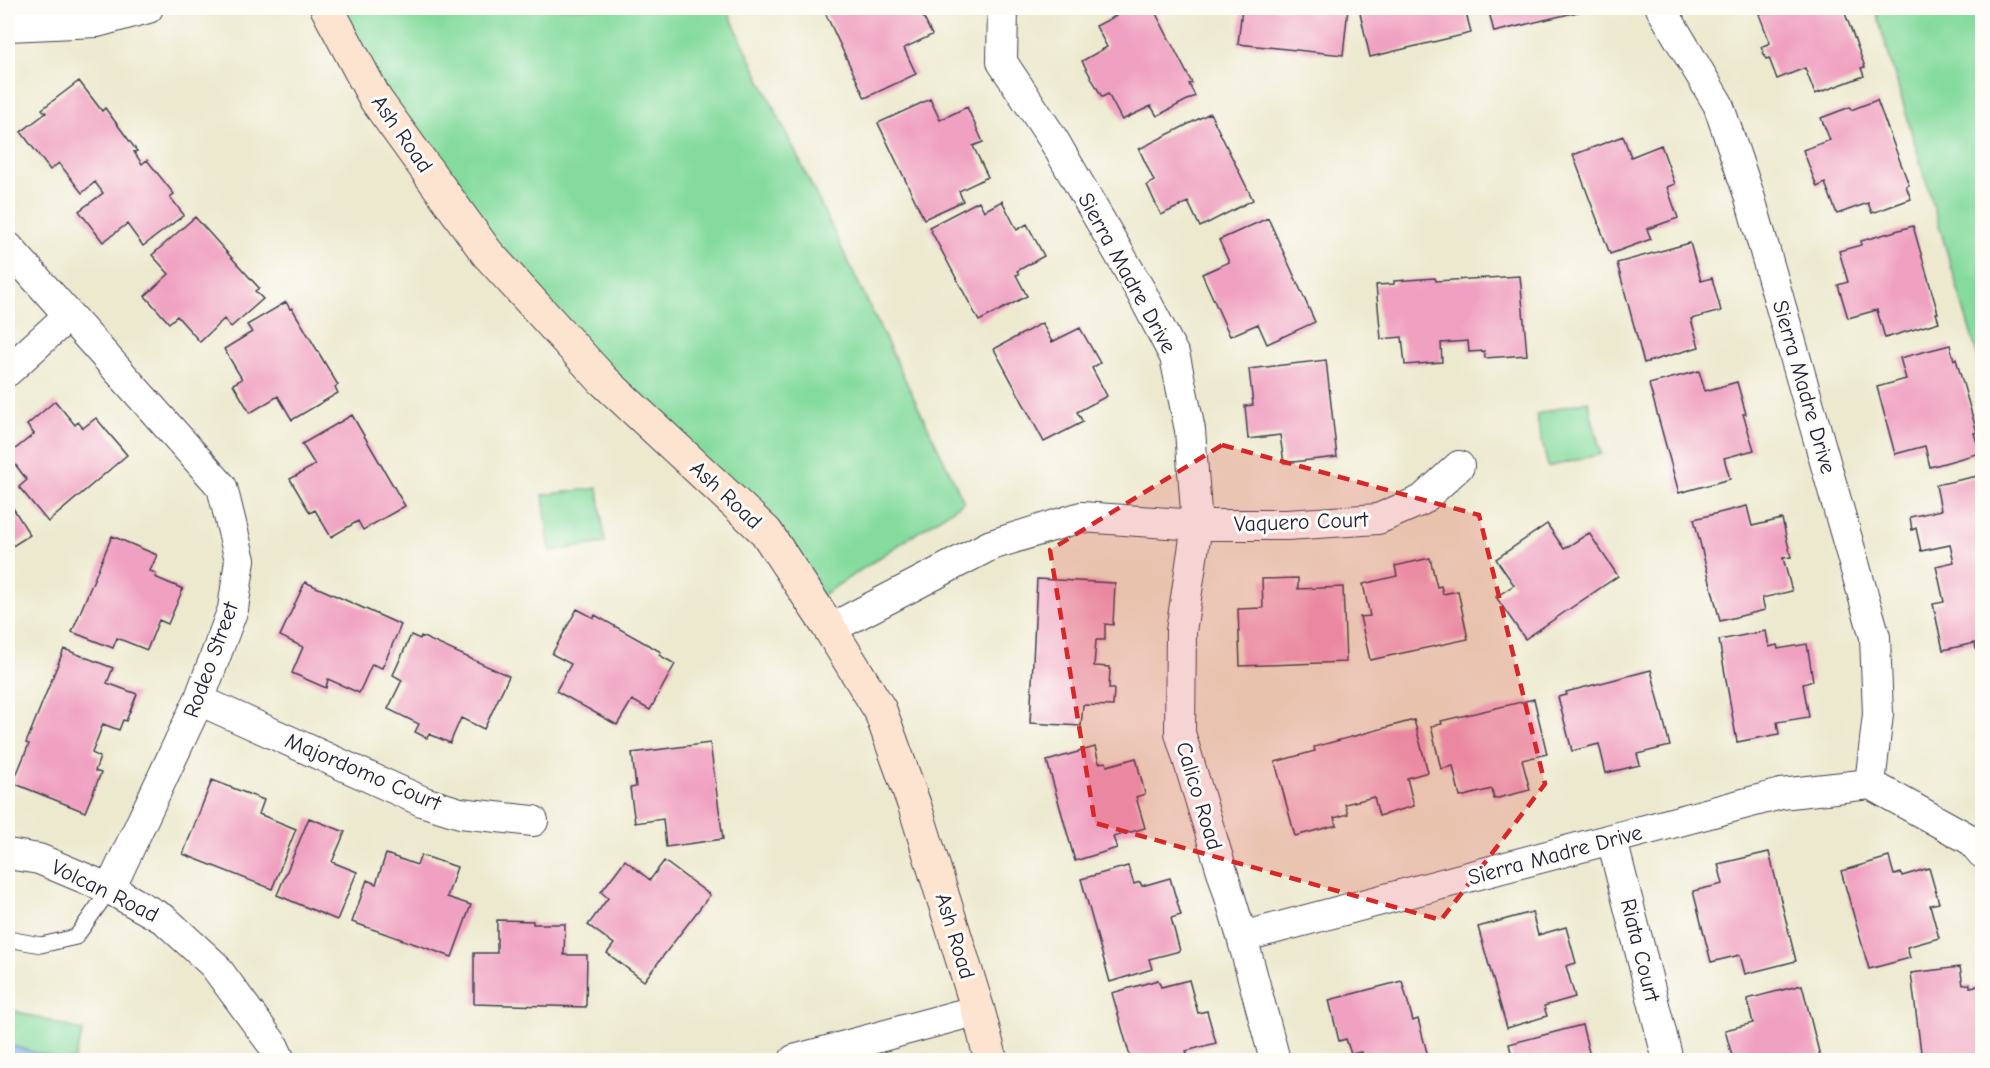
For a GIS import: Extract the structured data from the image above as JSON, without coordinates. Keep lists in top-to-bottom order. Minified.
{"streets":{"main road":["Ash Road"],"street":["Sierra Madre Drive","Vaquero Court","Rodeo Street","Majordomo Court","Calico Road","Volcan Road","Riata Court"]},"crossings":[["Sierra Madre Drive","Vaquero Court"],["Sierra Madre Drive","Calico Road"],["Sierra Madre Drive","Riata Court"],["Vaquero Court","Calico Road"],["Rodeo Street","Majordomo Court"],["Rodeo Street","Volcan Road"]]}
